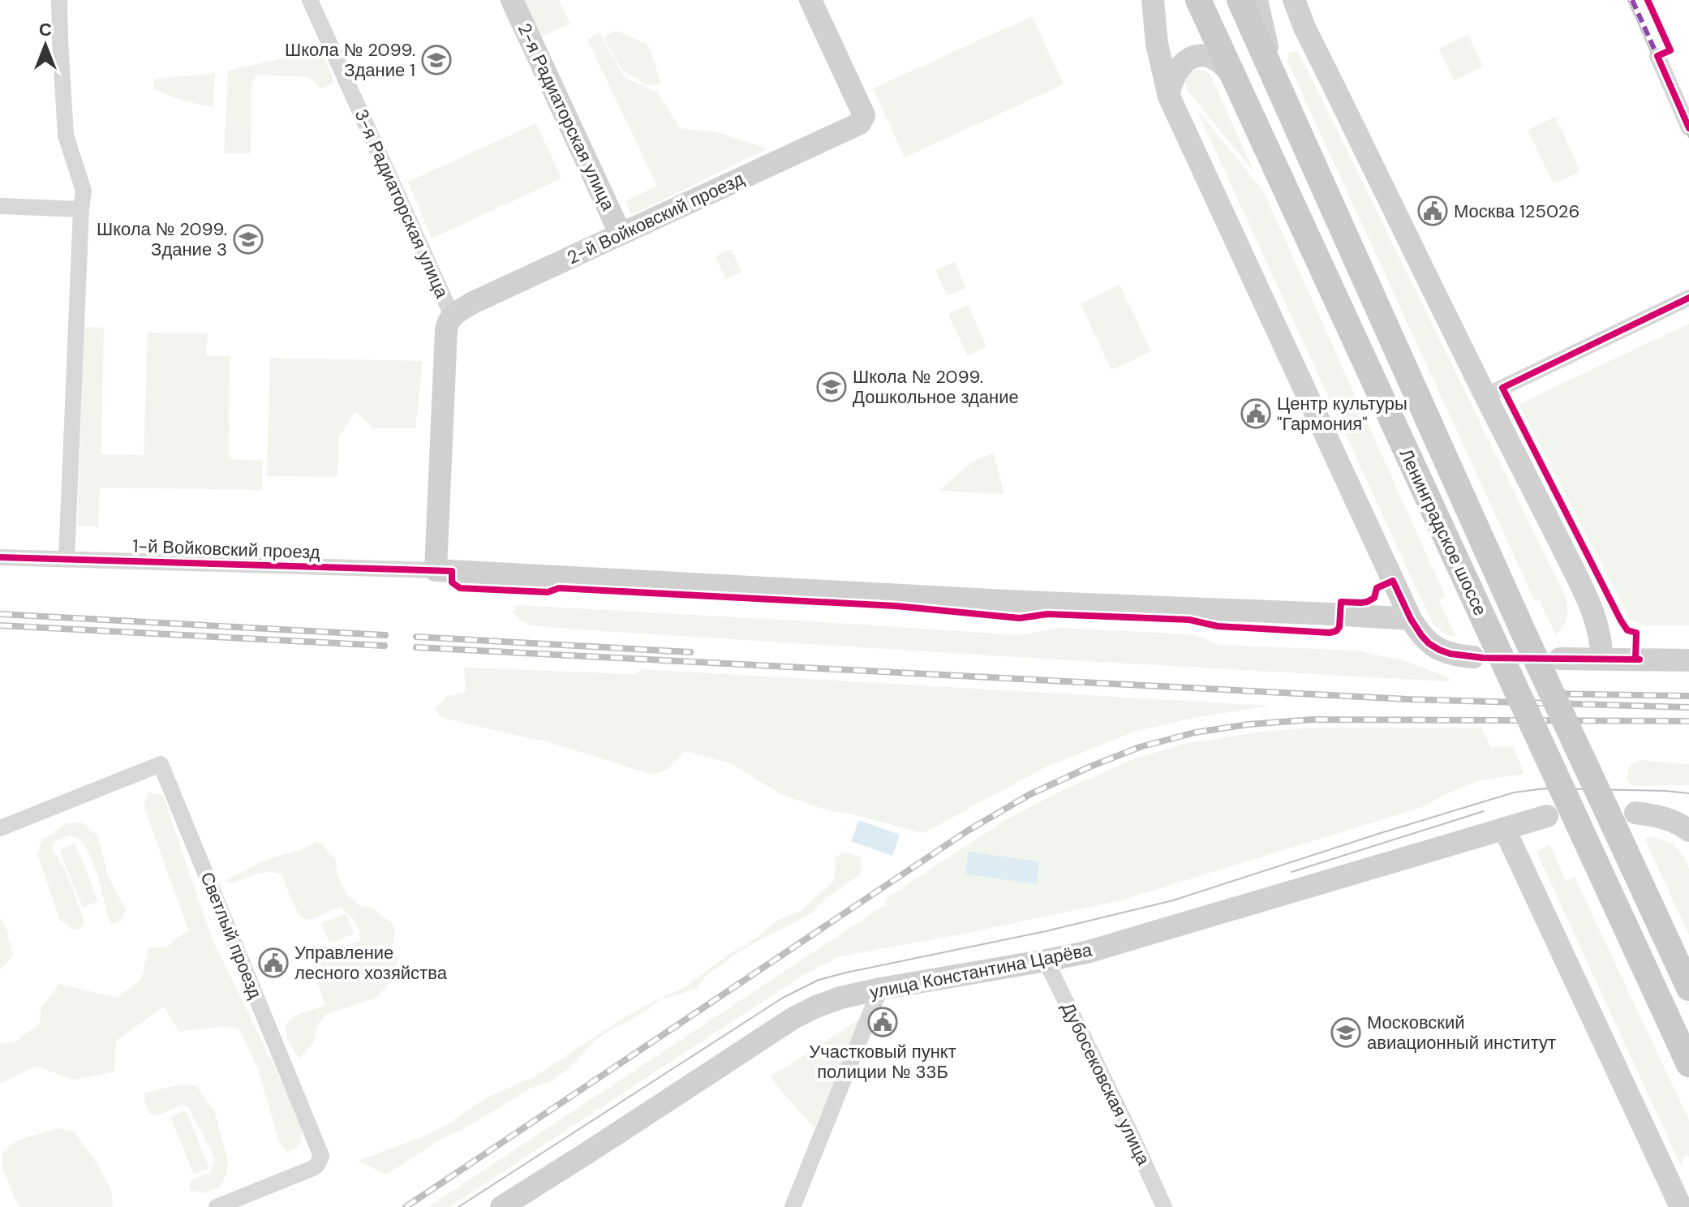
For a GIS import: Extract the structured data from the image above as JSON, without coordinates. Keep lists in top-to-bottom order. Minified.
{"streets":{"main road":["Ленинградское шоссе"],"street":["2-я Радиаторская улица","3-я Радиаторская улица","2-й Войковский проезд","1-й Войковский проезд","Светлый проезд","улица Константина Царёва","Дубосековская улица"]},"crossings":[["2-я Радиаторская улица","2-й Войковский проезд"],["3-я Радиаторская улица","2-й Войковский проезд"],["3-я Радиаторская улица","1-й Войковский проезд"],["улица Константина Царёва","Дубосековская улица"]],"places":{"school or university":["Школа № 2099. Здание 1","Школа № 2099. Здание 3","Школа № 2099. Дошкольное здание","Московский авиационный институт"],"public building":["Москва 125026","Центр культуры \"Гармония\"","Управление лесного хозяйства","Участковый пункт полиции № 33Б"]},"north":"top"}
